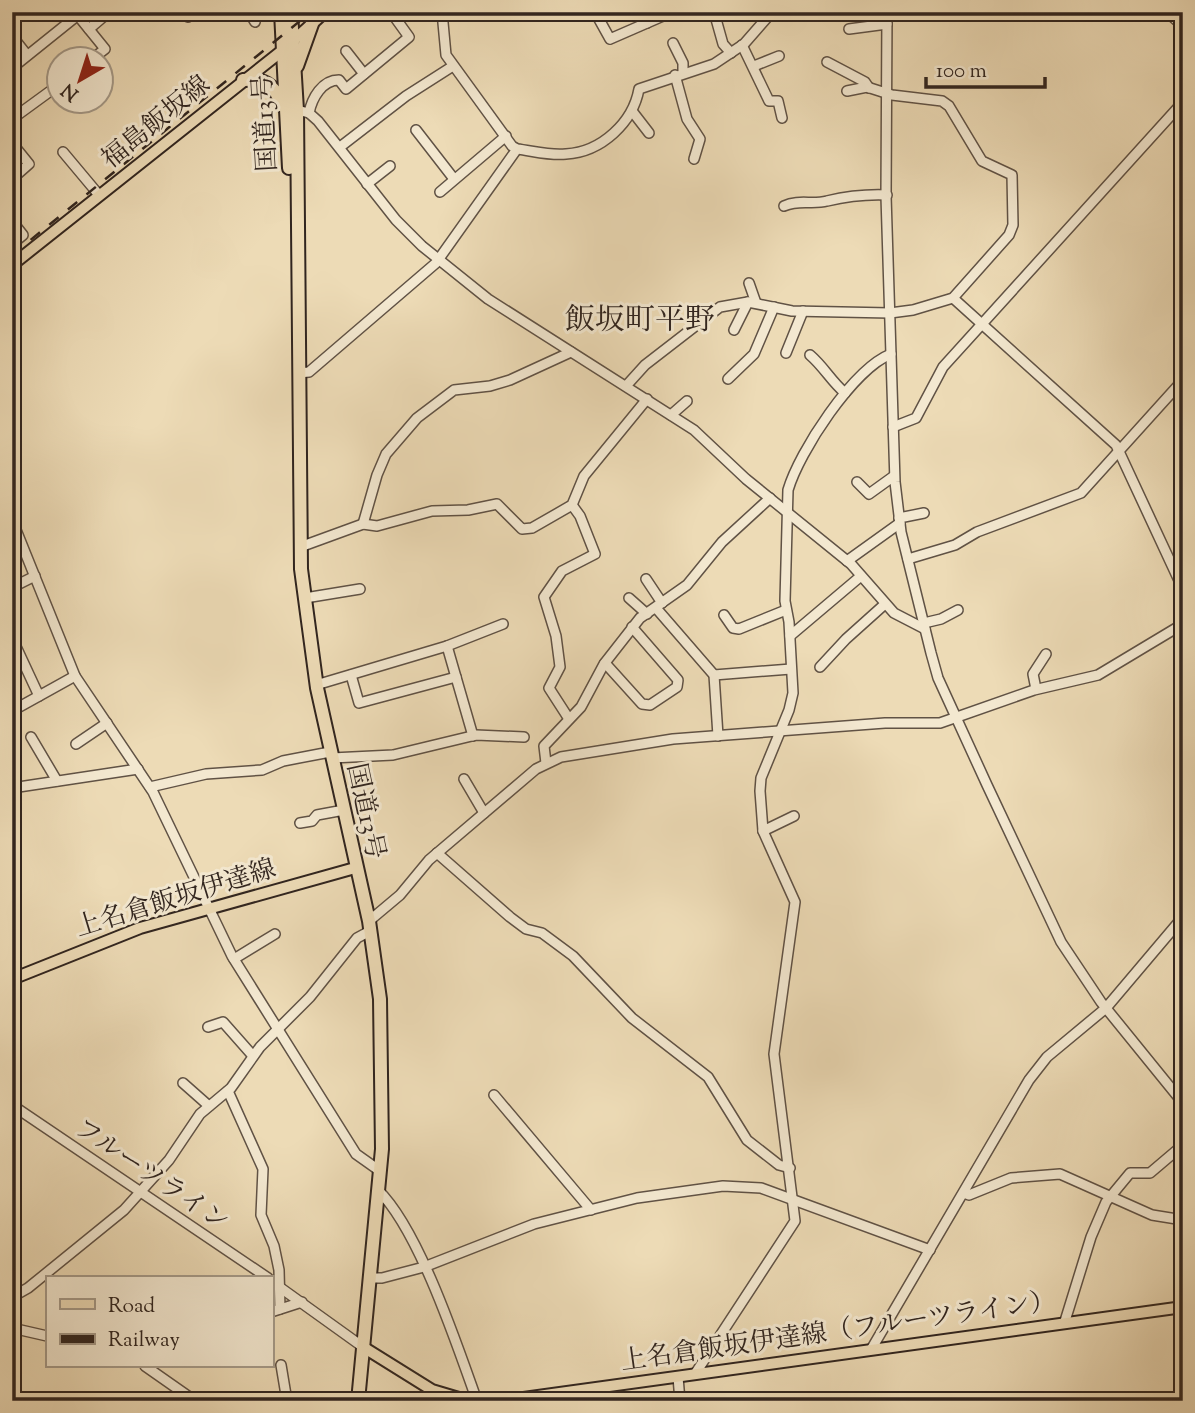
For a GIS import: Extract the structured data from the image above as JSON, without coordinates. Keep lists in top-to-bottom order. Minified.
{"streets":{"highway":["国道13号"],"main road":["福島飯坂線","上名倉飯坂伊達線","上名倉飯坂伊達線（フルーツライン）"],"street":["フルーツライン"]},"crossings":[["福島飯坂線","国道13号"],["国道13号","上名倉飯坂伊達線"],["国道13号","フルーツライン"]],"districts":["飯坂町平野"],"legend":["Road","Railway"],"scale_bar":"100 m","north":"bottom left"}
